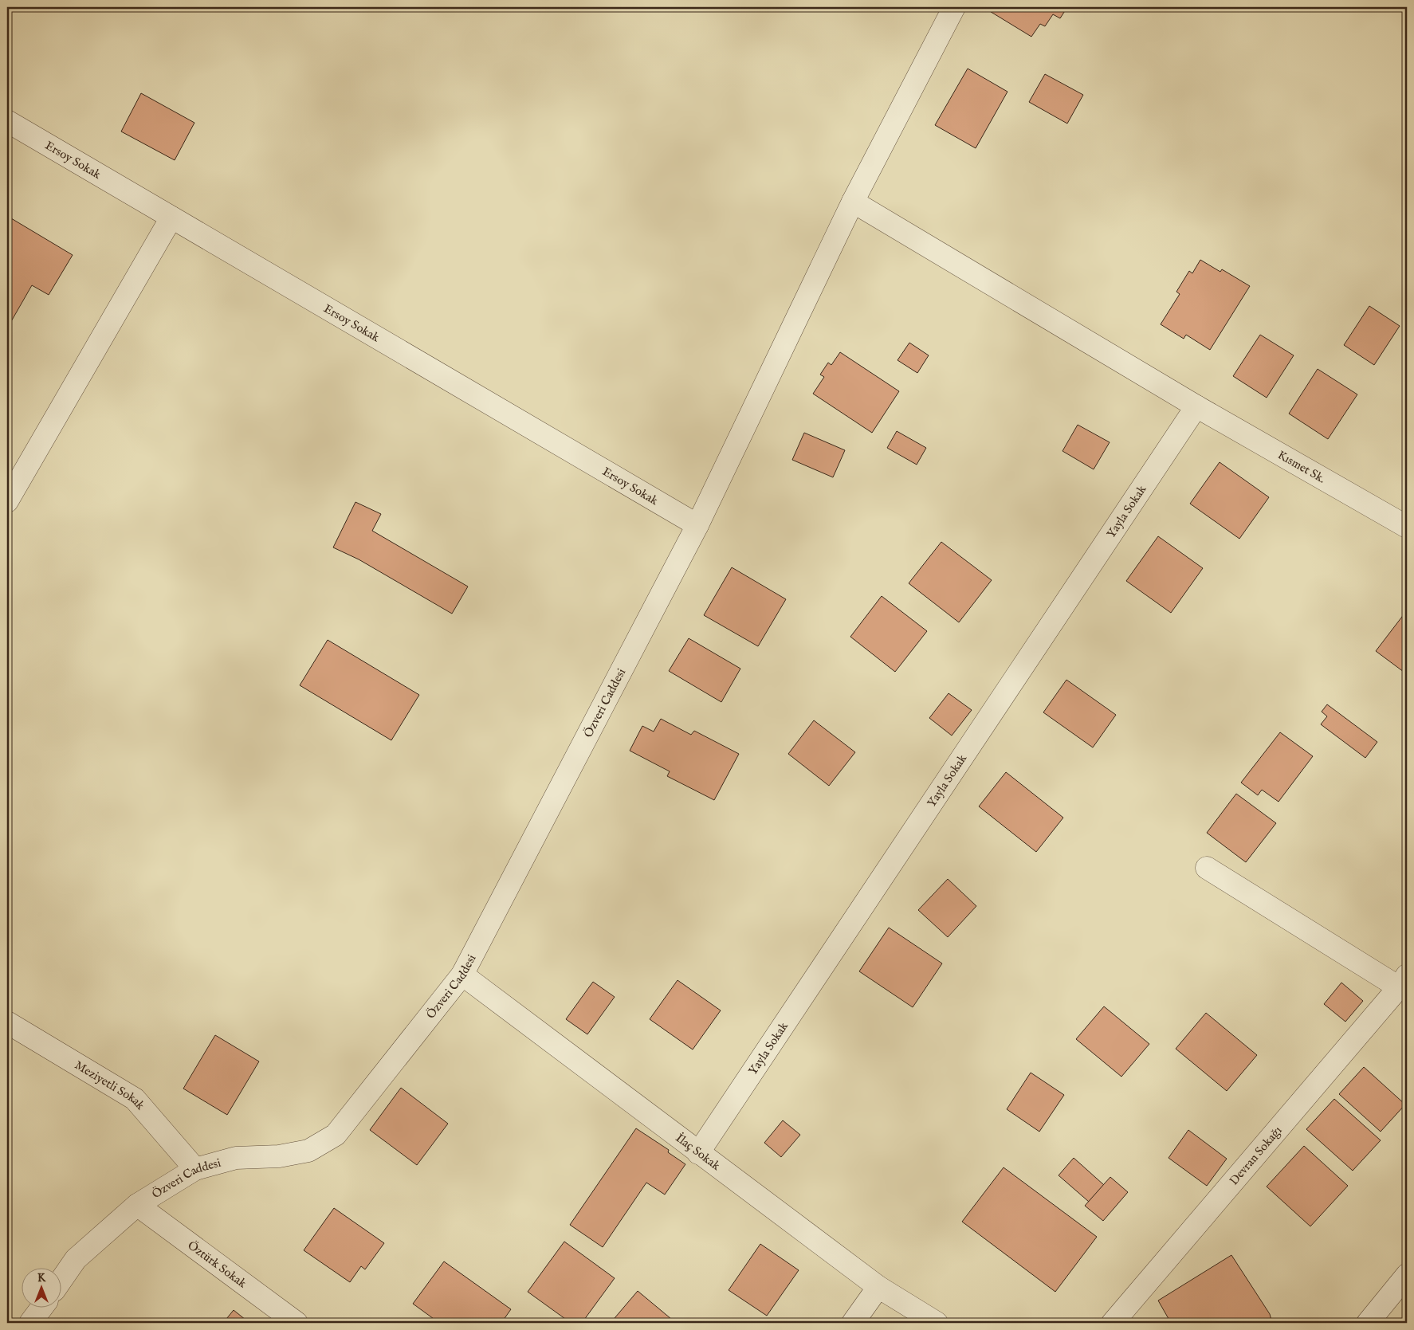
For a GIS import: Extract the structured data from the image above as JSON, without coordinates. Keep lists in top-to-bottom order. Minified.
{"streets":{"street":["Ersoy Sokak","Kısmet Sk.","Yayla Sokak","Özveri Caddesi","Meziyetli Sokak","İlaç Sokak","Devran Sokağı","Öztürk Sokak"]},"crossings":[["Ersoy Sokak","Özveri Caddesi"],["Kısmet Sk.","Yayla Sokak"],["Kısmet Sk.","Özveri Caddesi"],["Yayla Sokak","İlaç Sokak"],["Özveri Caddesi","Meziyetli Sokak"],["Özveri Caddesi","İlaç Sokak"],["Özveri Caddesi","Öztürk Sokak"]],"north":"top"}
